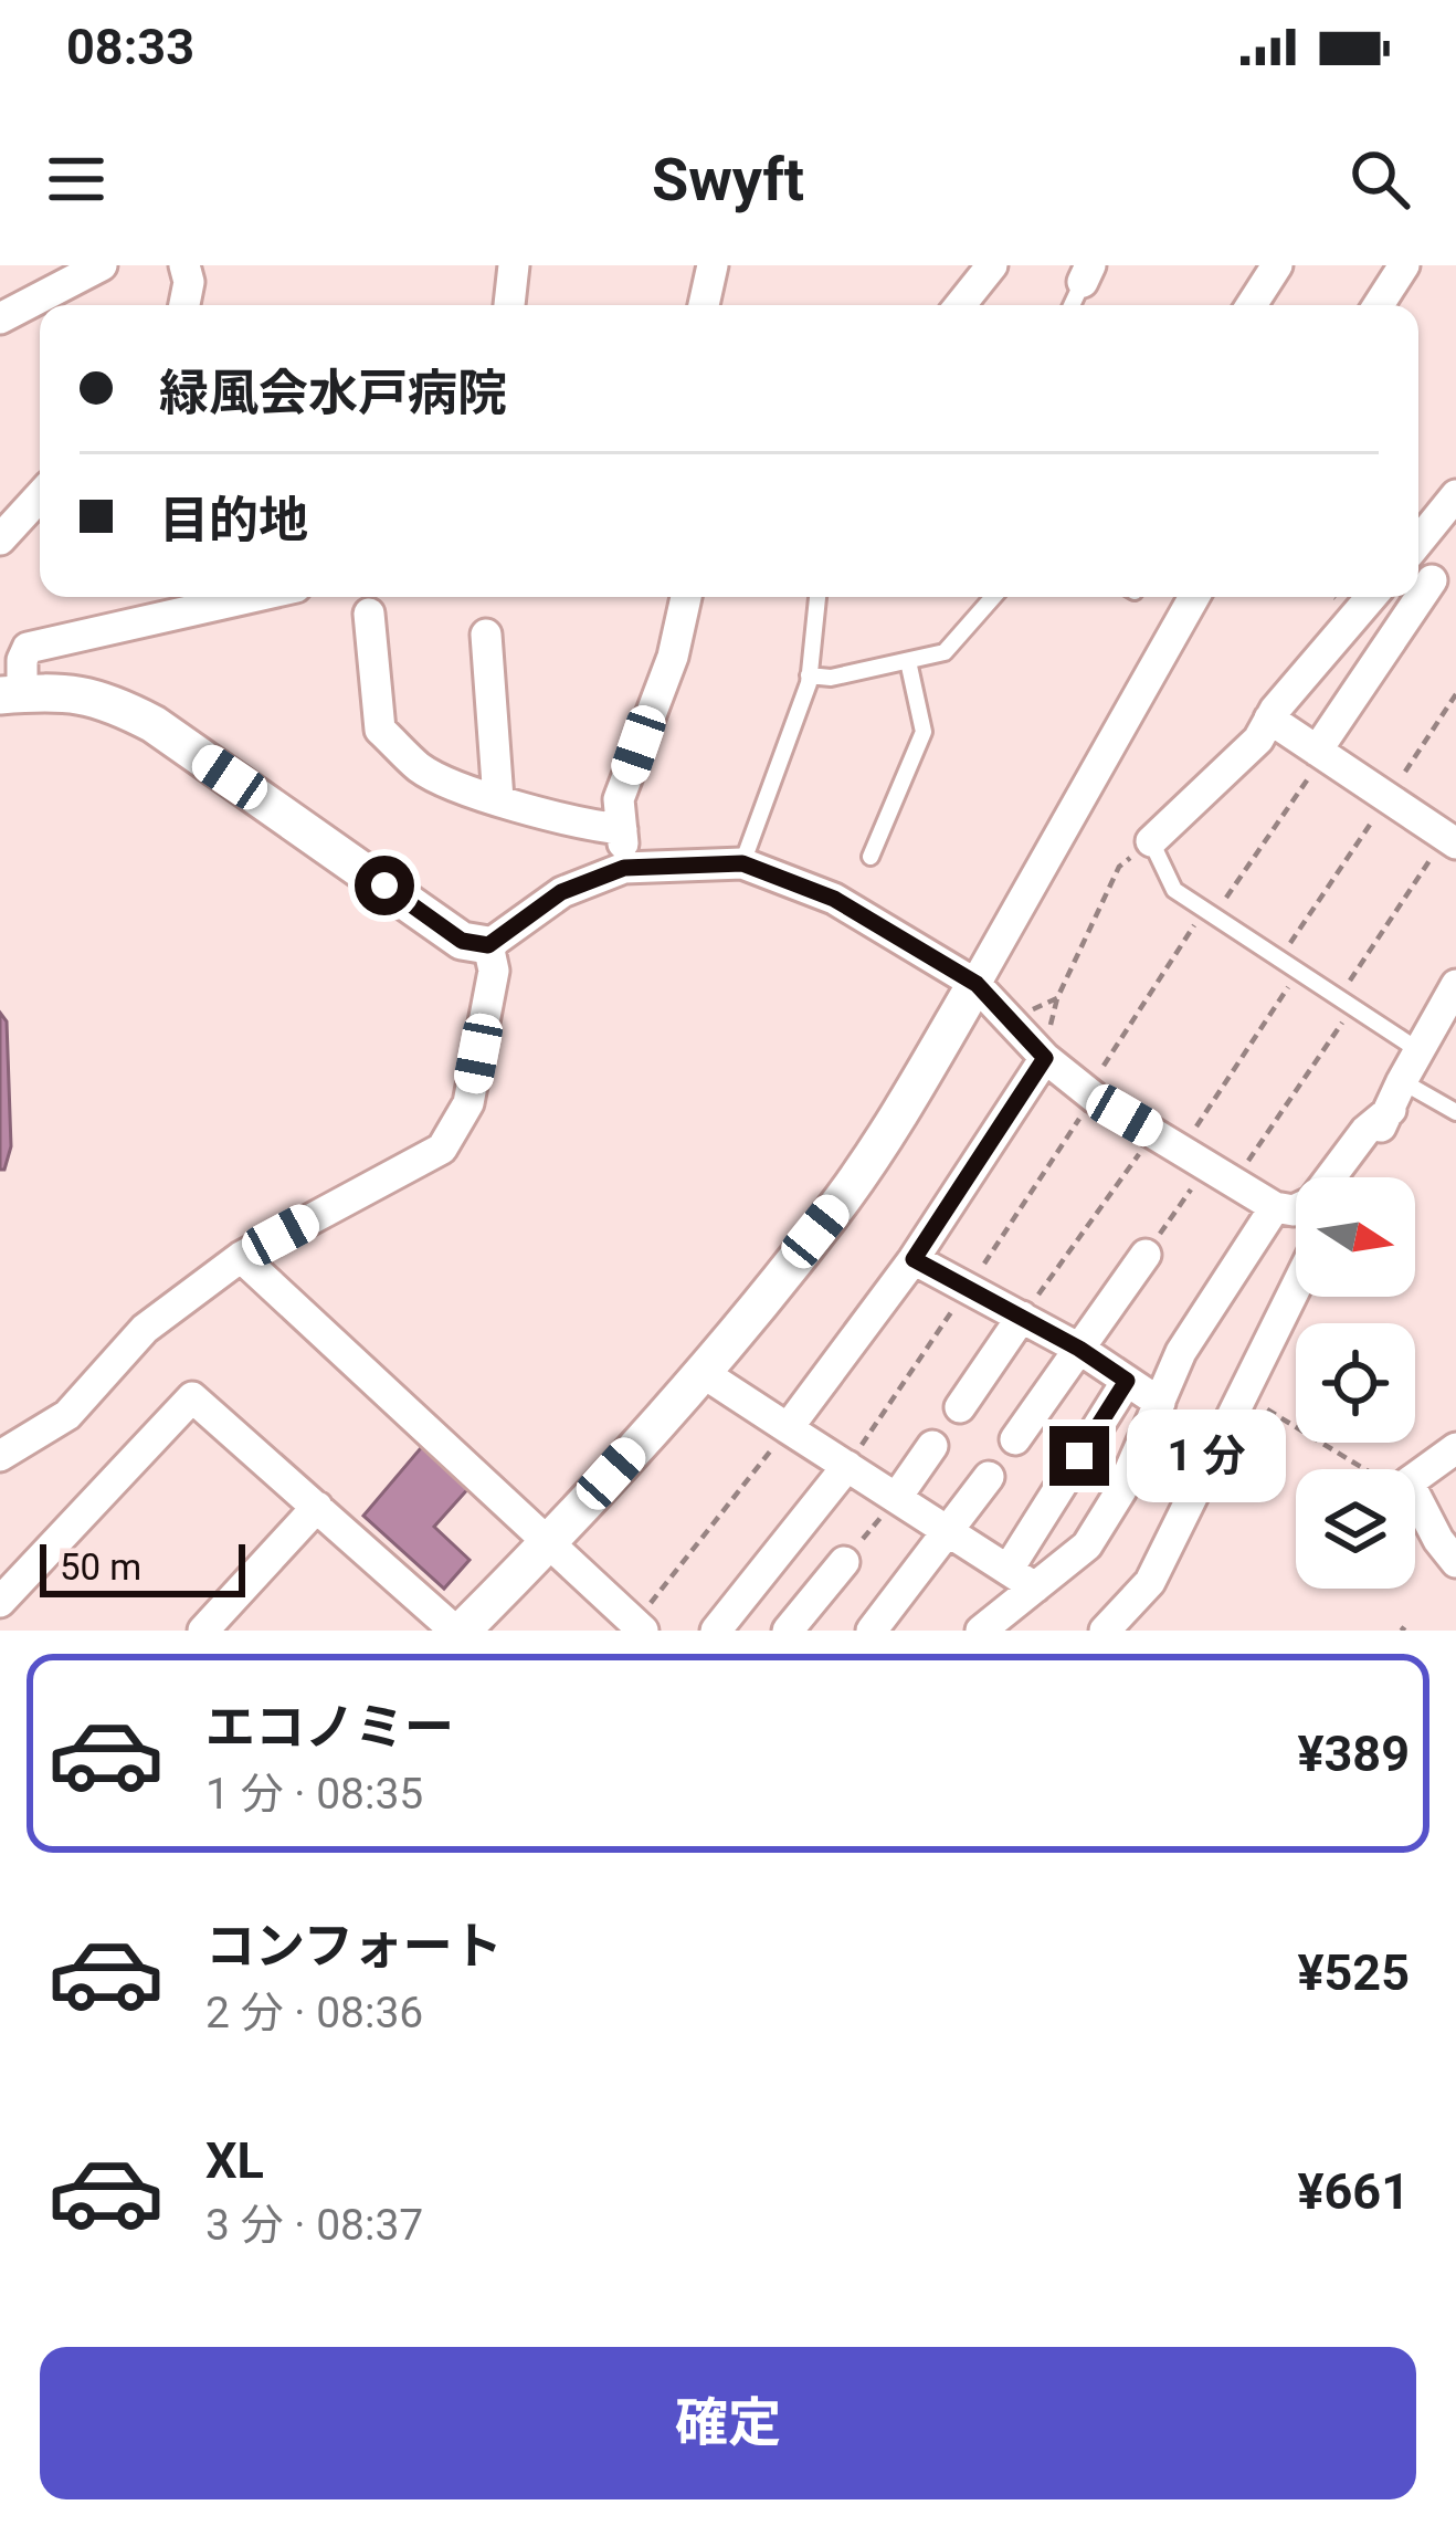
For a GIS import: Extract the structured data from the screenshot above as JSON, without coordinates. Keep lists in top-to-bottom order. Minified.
{"scale_bar":"50 m","north":"right","page":{"status":"08:33","header":"Swyft","banner":["緑風会水戸病院","目的地"],"bubble":"1 分","scale":"50 m","list":[{"name":"エコノミー","note":"1 分 · 08:35","value":"¥389"},{"name":"コンフォート","note":"2 分 · 08:36","value":"¥525"},{"name":"XL","note":"3 分 · 08:37","value":"¥661"}],"buttons":"確定"}}
